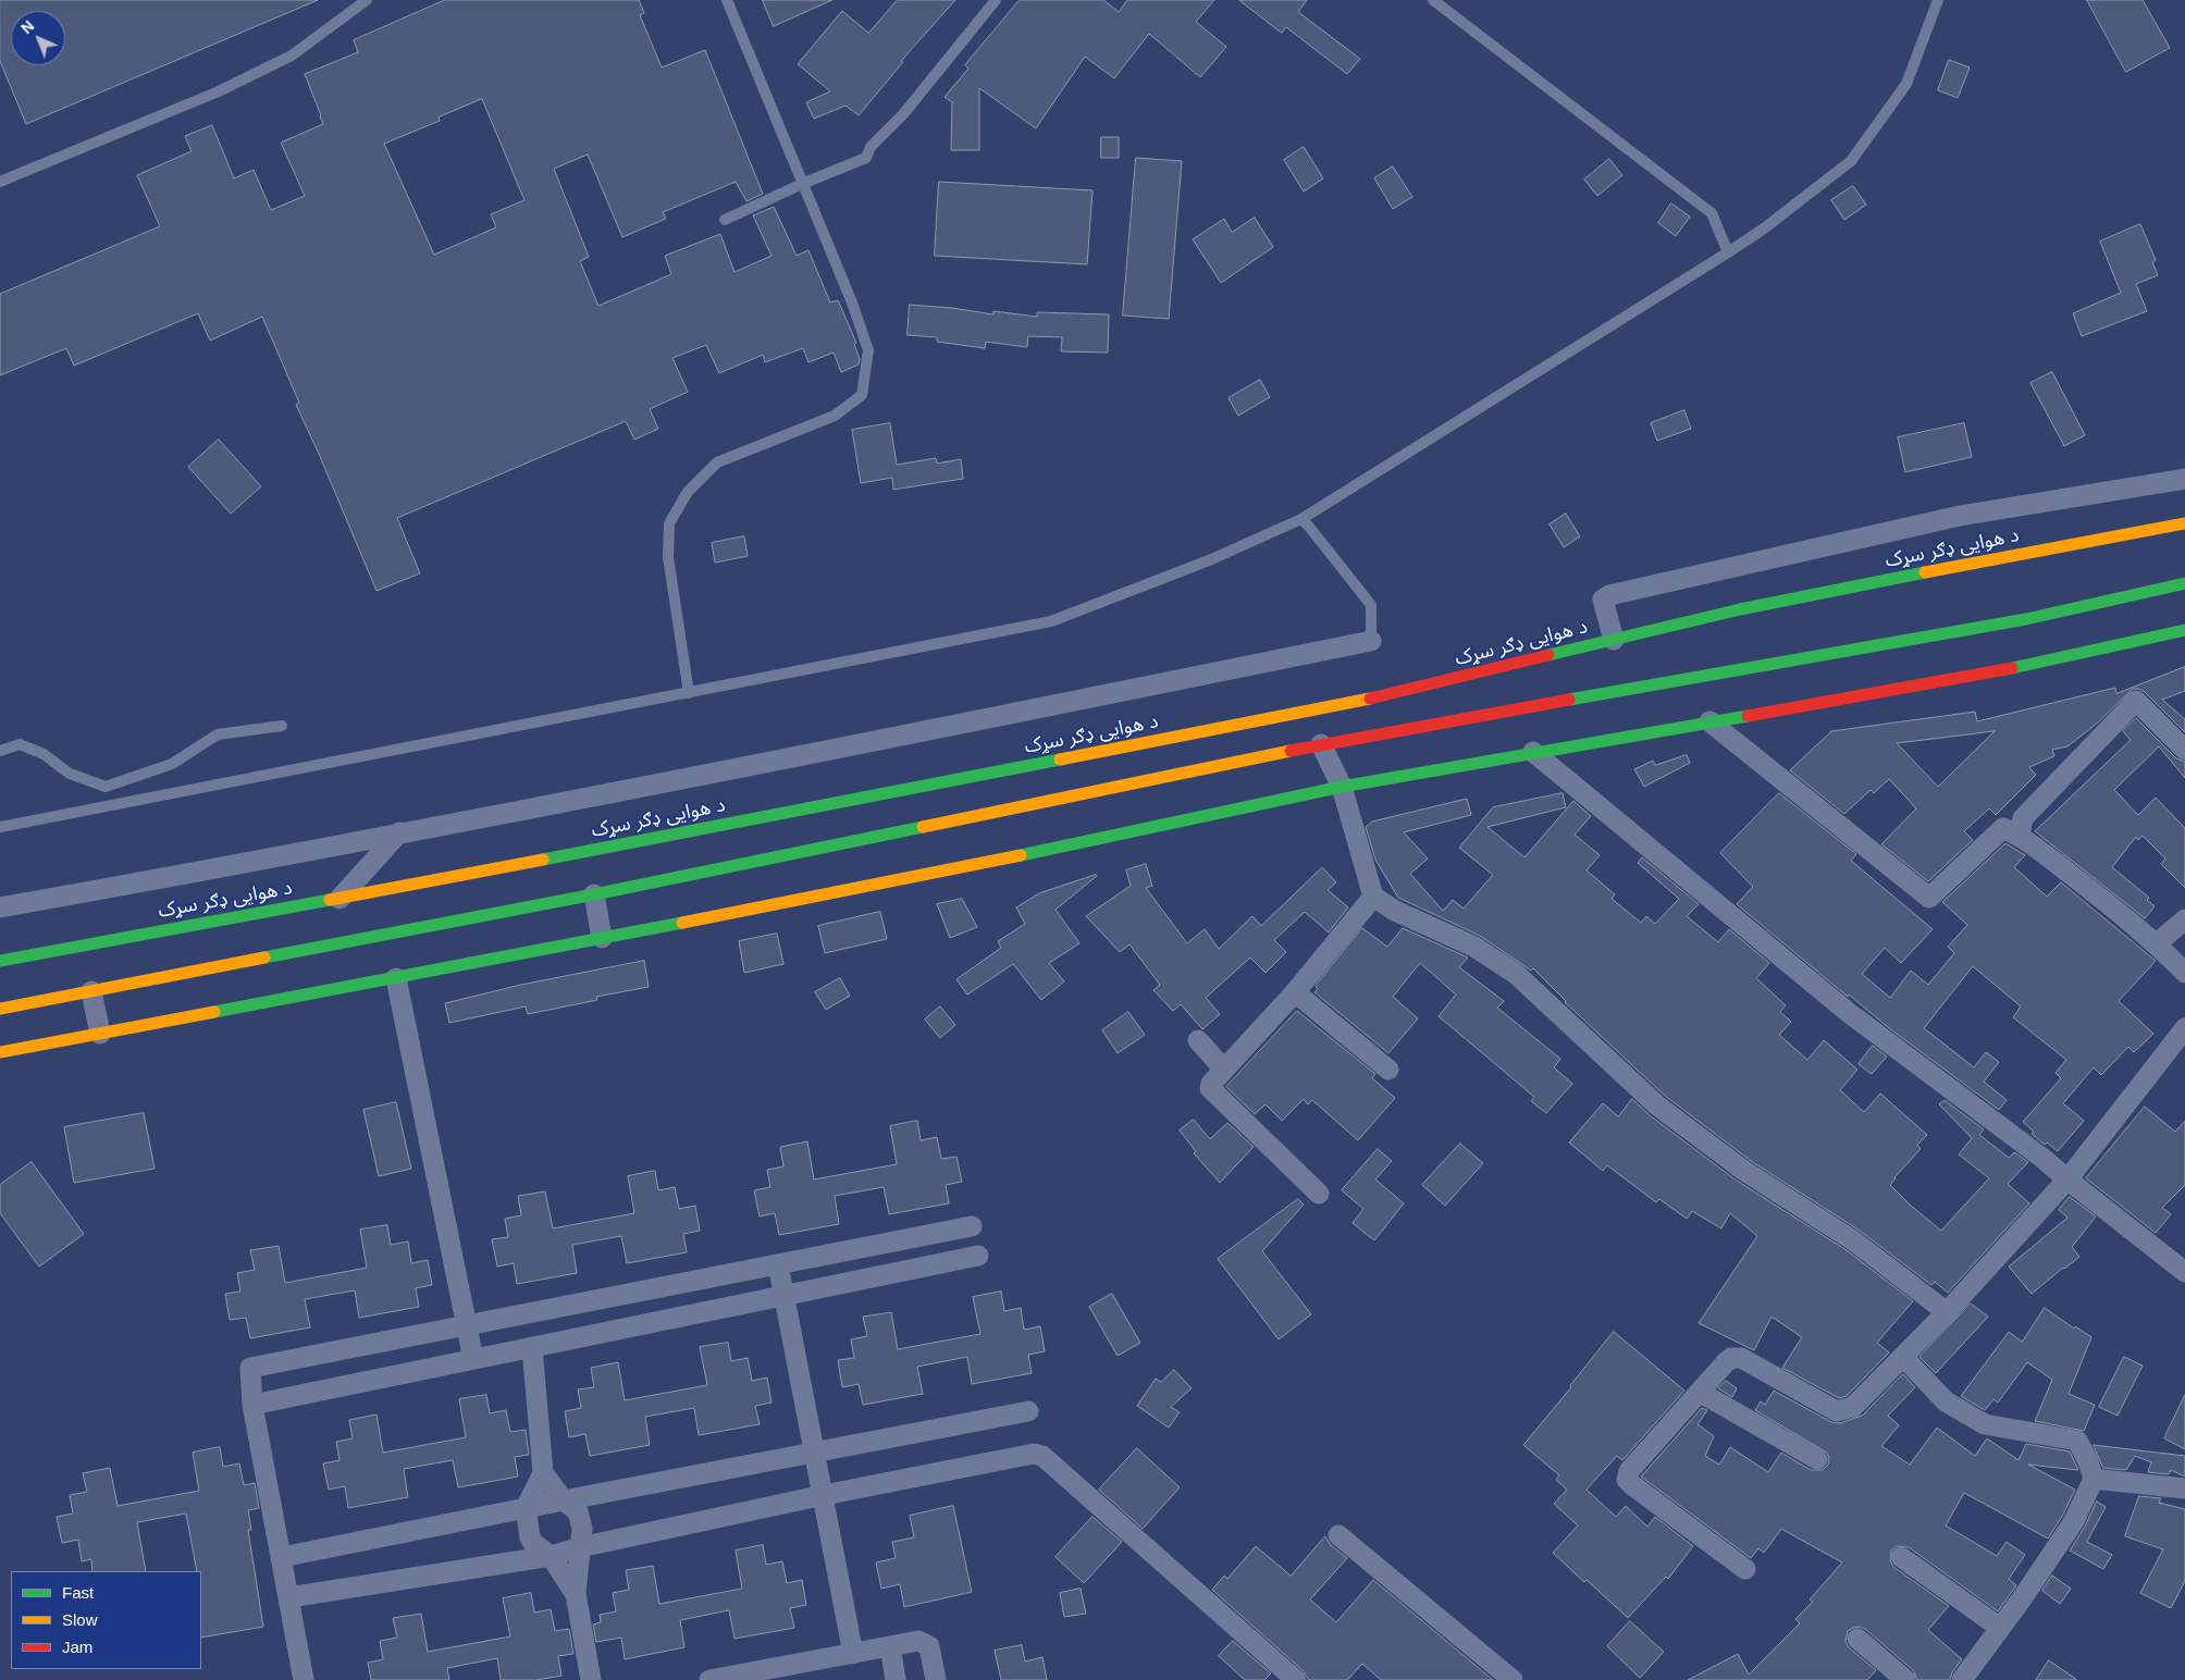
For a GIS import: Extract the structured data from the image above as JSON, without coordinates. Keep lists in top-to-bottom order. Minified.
{"streets":{"main road":["د هوایی ډګر سړک"]},"legend":["Fast","Slow","Jam"],"north":"top left"}
